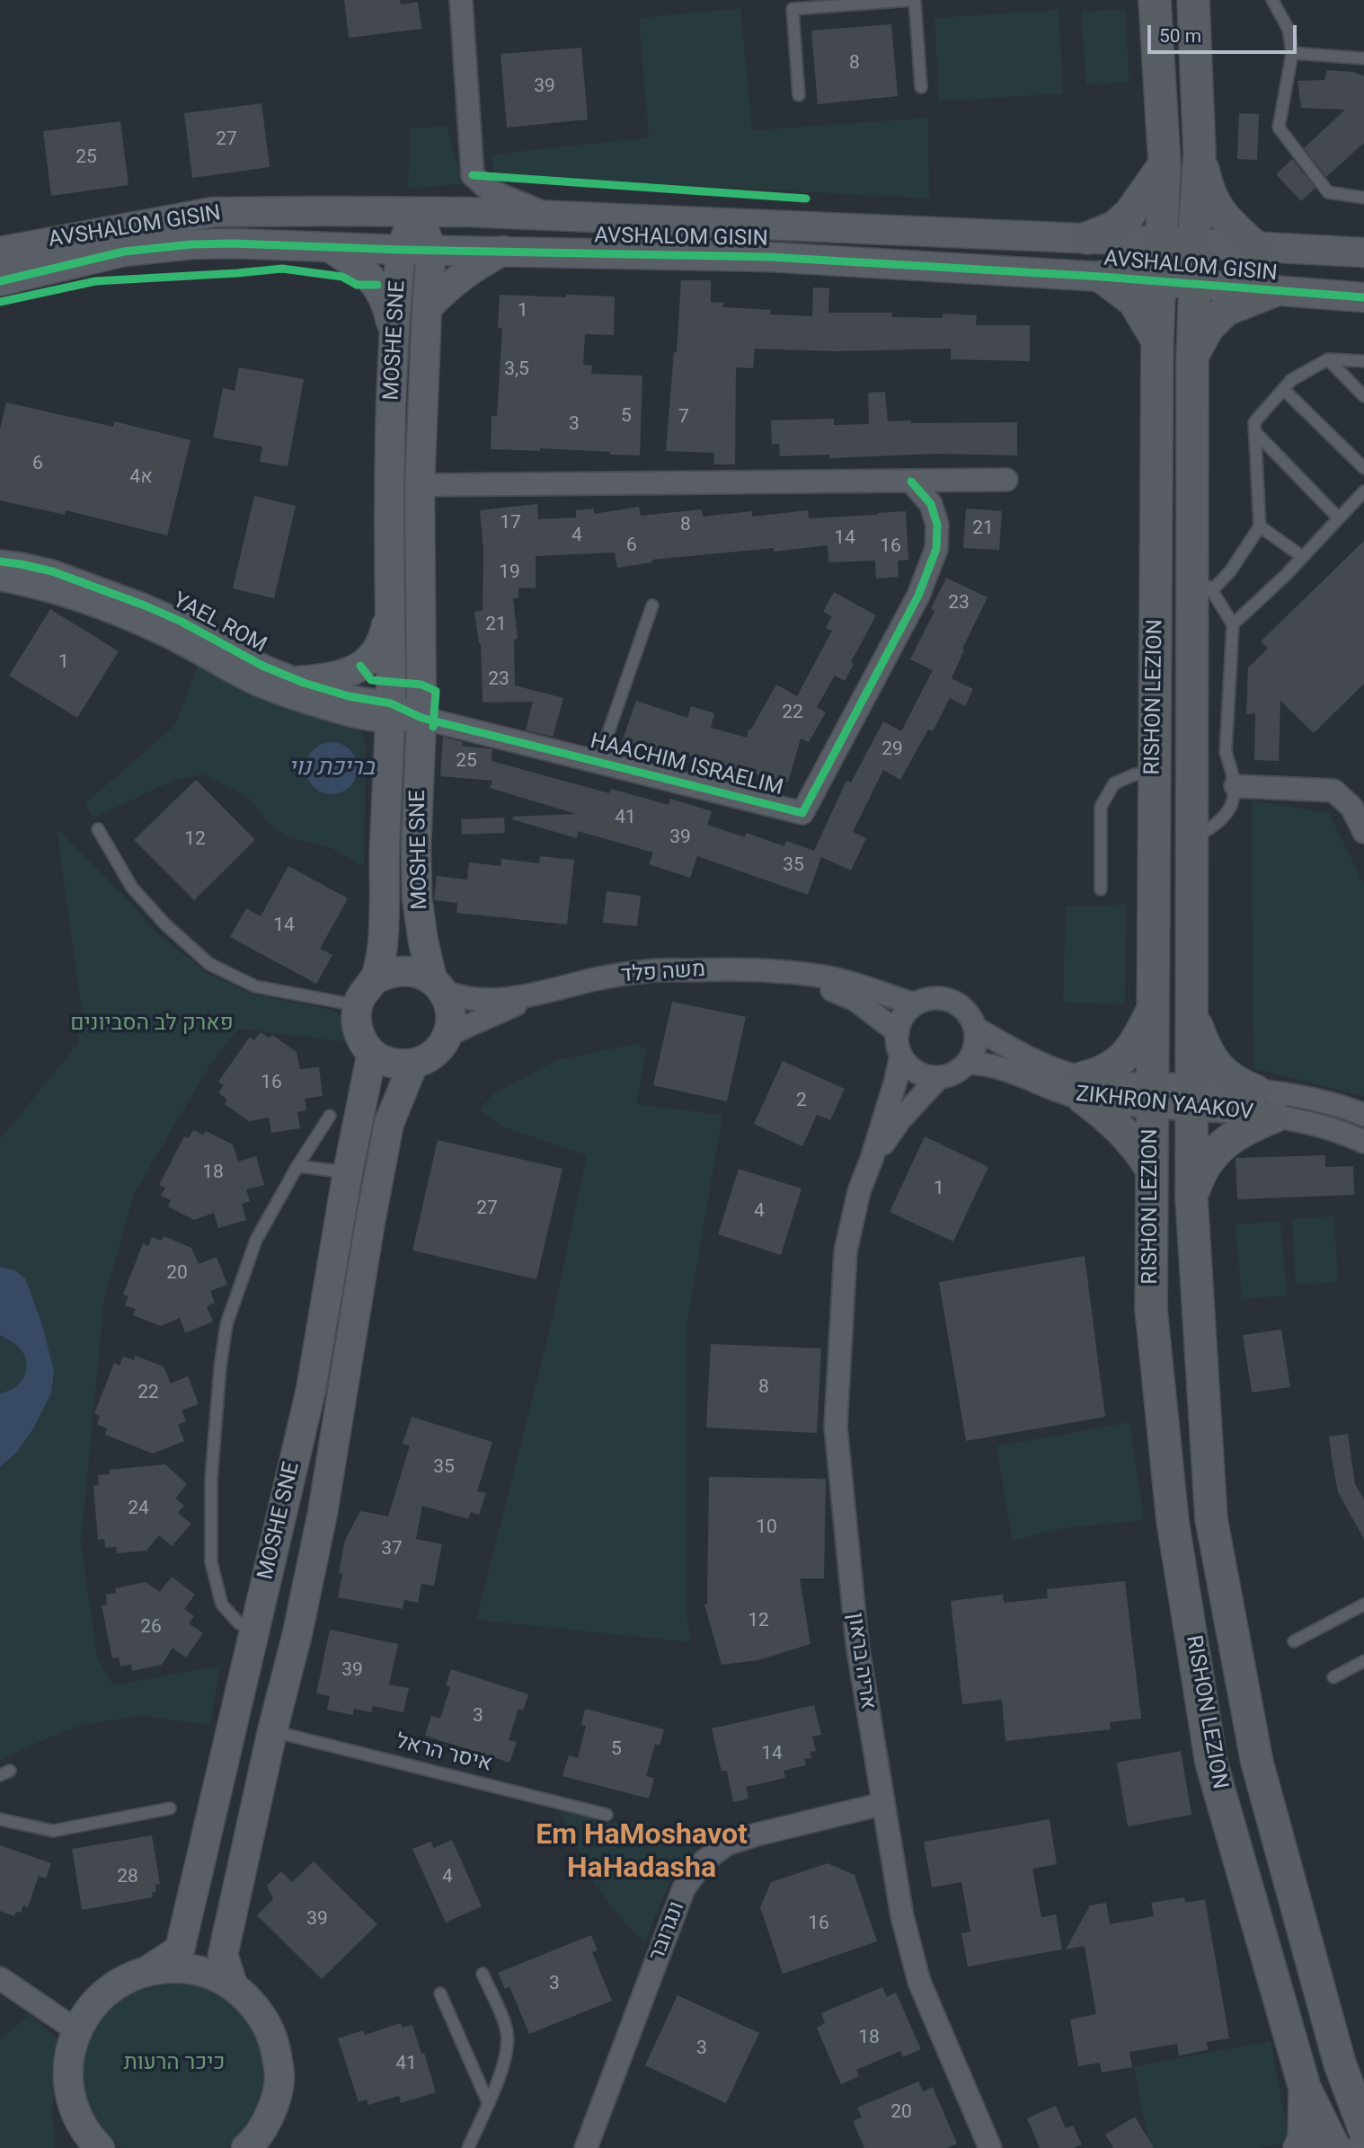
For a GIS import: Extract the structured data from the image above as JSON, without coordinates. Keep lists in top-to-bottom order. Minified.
{"streets":{"main road":["RISHON LEZION"],"street":["AVSHALOM GISIN","MOSHE SNE","YAEL ROM","HAACHIM ISRAELIM","משה פלד","ZIKHRON YAAKOV","אריה בראון","ונגרובר"],"lane":["איסר הראל"]},"crossings":[["AVSHALOM GISIN","MOSHE SNE"],["AVSHALOM GISIN","RISHON LEZION"],["MOSHE SNE","YAEL ROM"],["MOSHE SNE","HAACHIM ISRAELIM"],["MOSHE SNE","משה פלד"],["MOSHE SNE","איסר הראל"],["YAEL ROM","HAACHIM ISRAELIM"],["RISHON LEZION","ZIKHRON YAAKOV"],["משה פלד","ZIKHRON YAAKOV"],["משה פלד","אריה בראון"],["ZIKHRON YAAKOV","אריה בראון"],["אריה בראון","ונגרובר"]],"districts":["Em HaMoshavot HaHadasha"],"water":["בריכת נוי"],"parks":["פארק לב הסביונים","כיכר הרעות"],"house_numbers":["8","39","27","25","1","3,5","5","7","3","6","4א","17","8","21","4","14","6","16","19","23","21","1","23","22","29","25","41","39","12","35","14","16","2","18","1","27","4","20","8","22","35","24","10","37","12","26","39","3","5","14","28","4","39","16","3","18","3","41","20"],"scale_bar":"50 m"}
